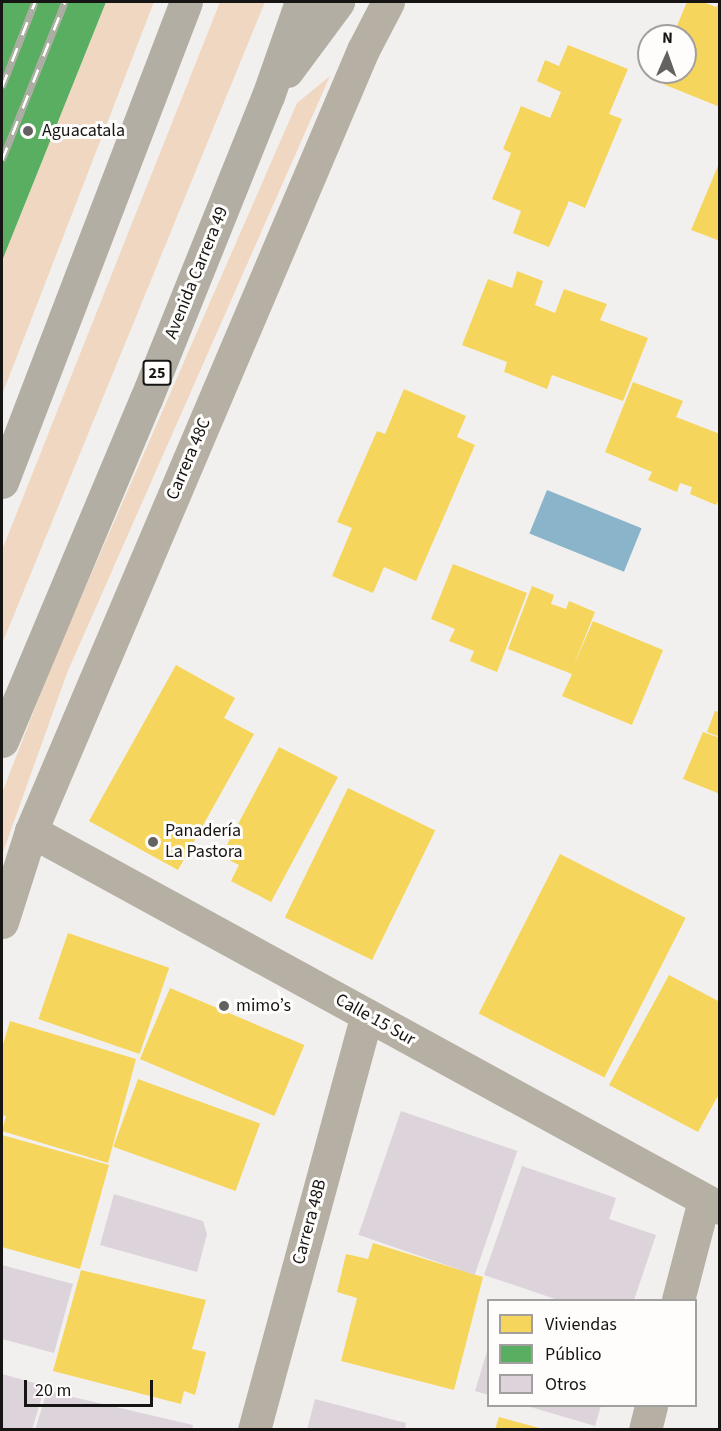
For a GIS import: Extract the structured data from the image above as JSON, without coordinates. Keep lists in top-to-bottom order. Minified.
{"streets":{"highway":["Avenida Carrera 49","25"],"street":["Carrera 48C","Calle 15 Sur","Carrera 48B"]},"crossings":[["Carrera 48C","Calle 15 Sur"],["Calle 15 Sur","Carrera 48B"]],"places":["Aguacatala","Panadería La Pastora","mimo’s"],"legend":["Viviendas","Público","Otros"],"scale_bar":"20 m","north":"top"}
